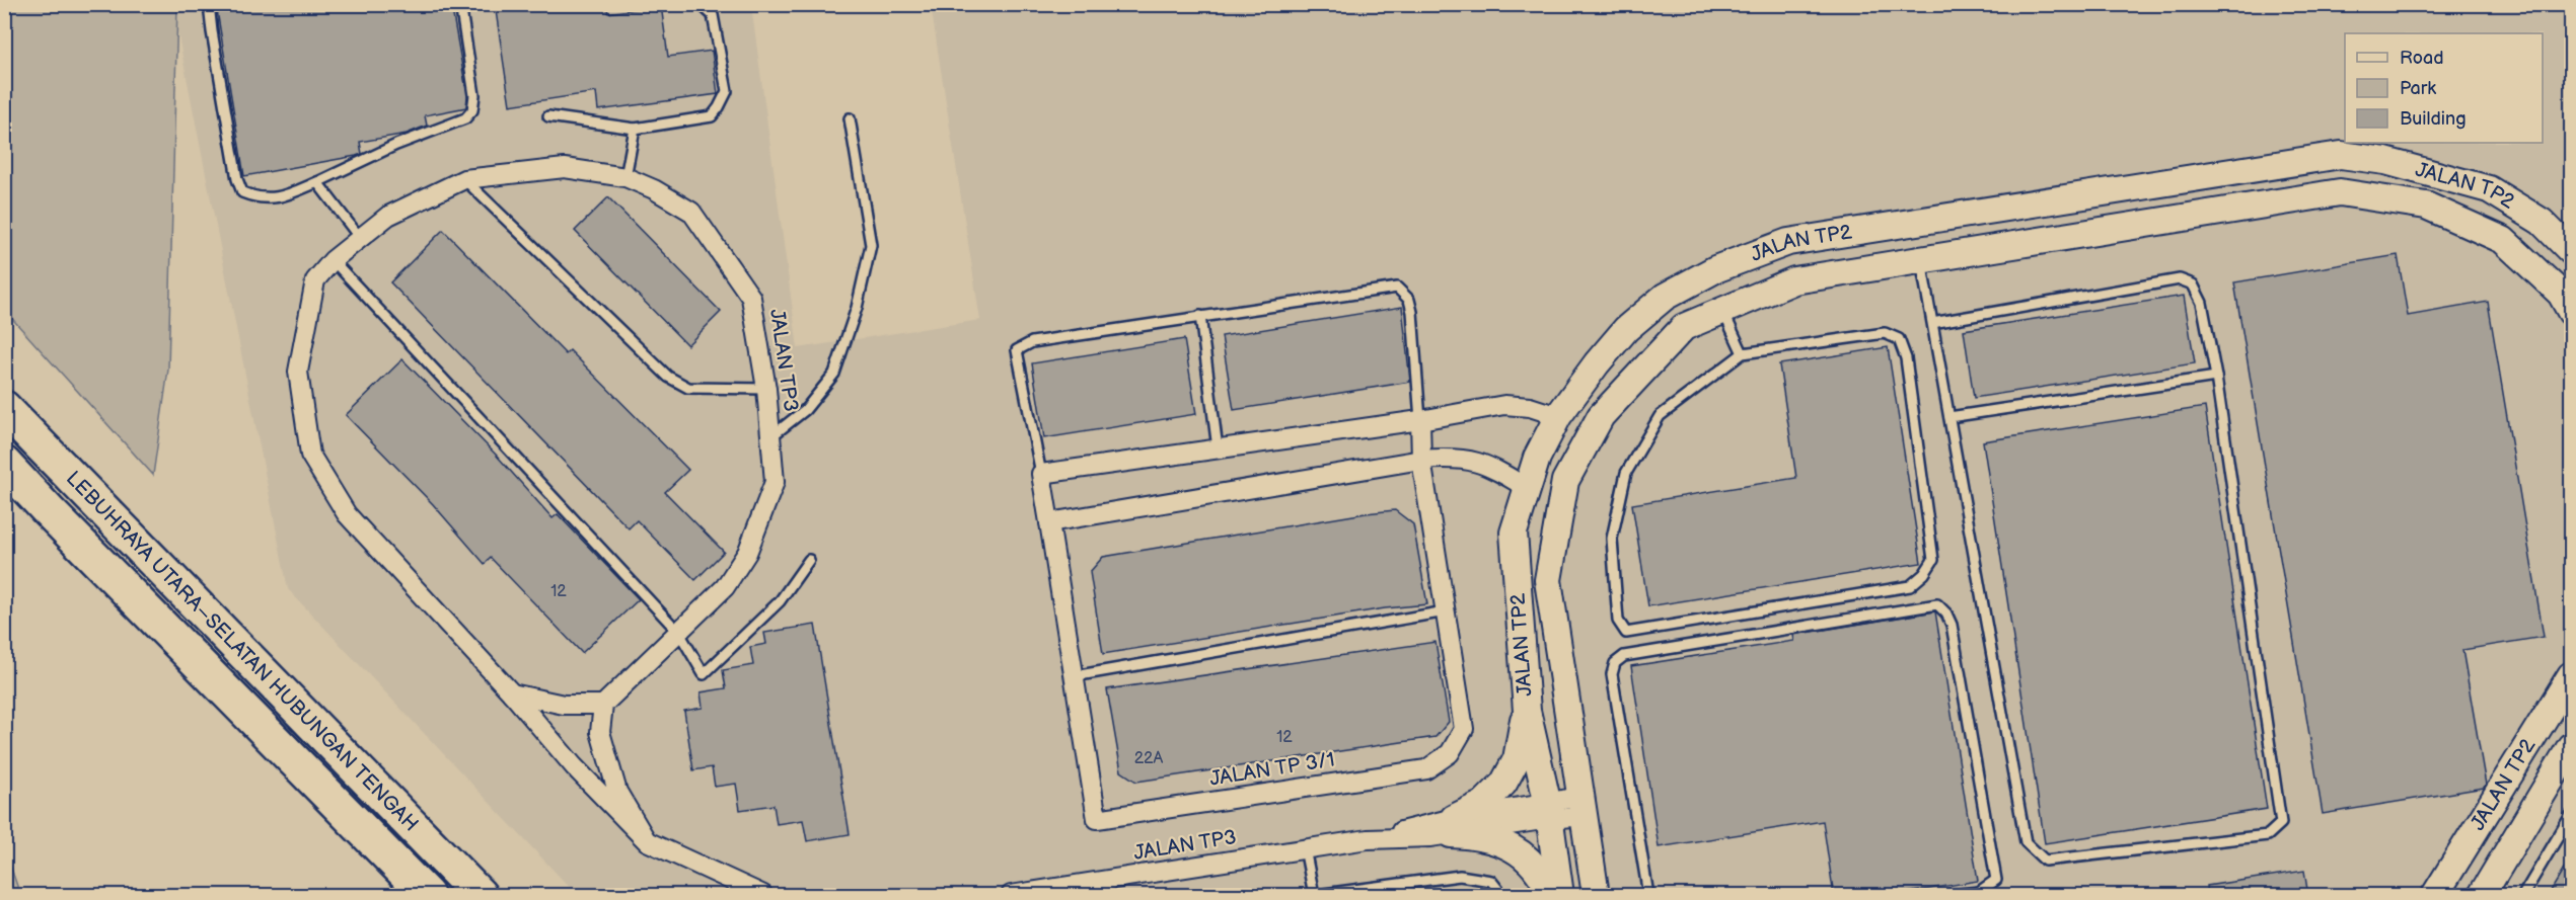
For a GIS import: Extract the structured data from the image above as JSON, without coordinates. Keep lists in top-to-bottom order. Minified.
{"streets":{"highway":["LEBUHRAYA UTARA–SELATAN HUBUNGAN TENGAH"],"street":["JALAN TP2","JALAN TP3","JALAN TP 3/1"]},"crossings":[["JALAN TP2","JALAN TP3"]],"house_numbers":["12","12","22A"],"legend":["Road","Park","Building"]}
